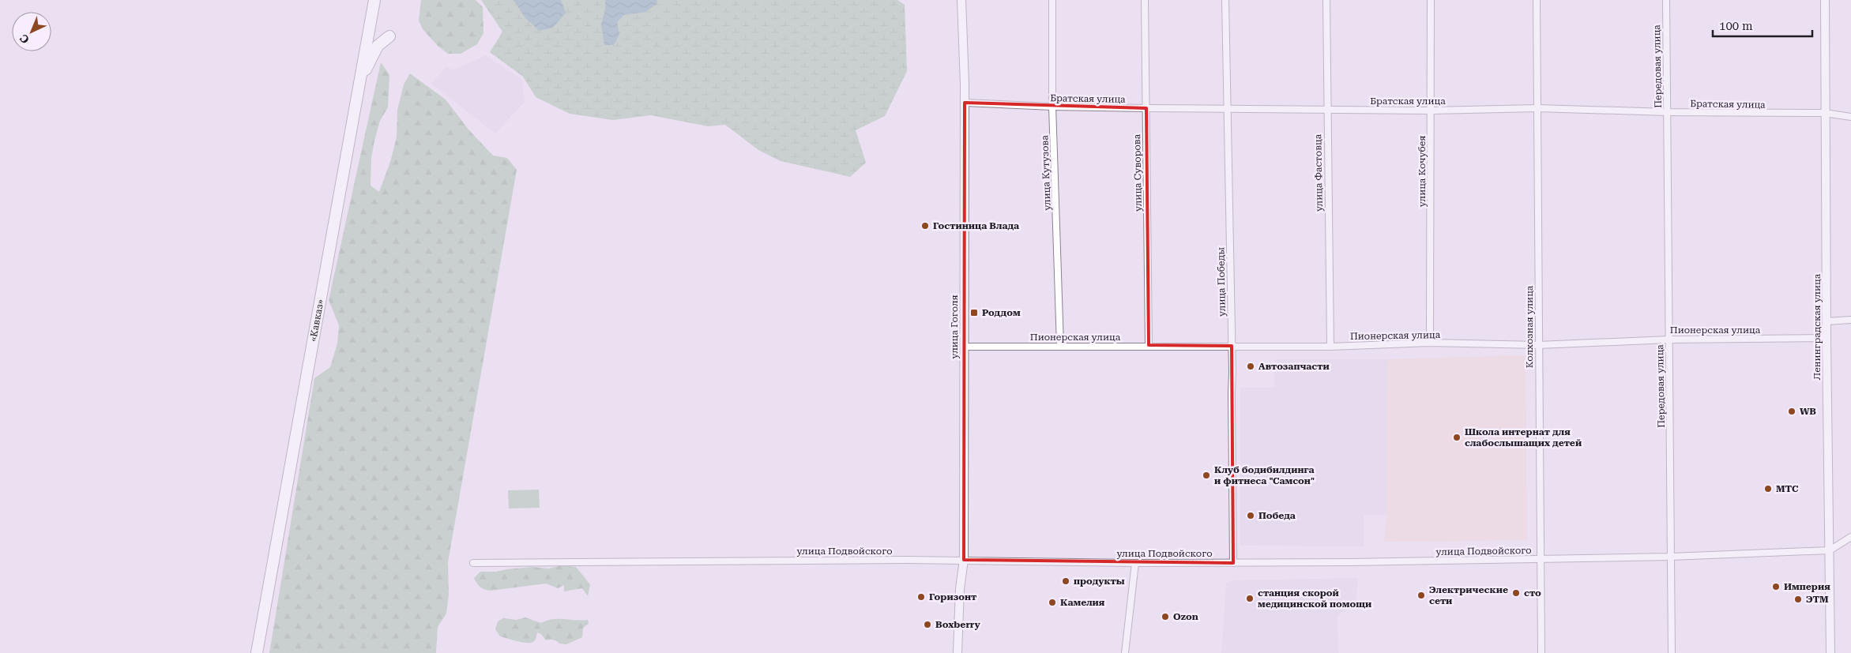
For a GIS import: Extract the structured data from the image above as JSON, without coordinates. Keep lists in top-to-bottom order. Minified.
{"streets":{"highway":["«Кавказ»"],"street":["Передовая улица","Братская улица","улица Кочубея","улица Кутузова","улица Суворова","улица Фастовца","улица Победы","улица Гоголя","Колхозная улица","Ленинградская улица","Пионерская улица","улица Подвойского"]},"crossings":[["Передовая улица","Братская улица"],["Передовая улица","Пионерская улица"],["Передовая улица","улица Подвойского"],["Братская улица","улица Кочубея"],["Братская улица","улица Кутузова"],["Братская улица","улица Суворова"],["Братская улица","улица Фастовца"],["Братская улица","улица Победы"],["Братская улица","улица Гоголя"],["Братская улица","Колхозная улица"],["Братская улица","Ленинградская улица"],["улица Кочубея","Пионерская улица"],["улица Кутузова","Пионерская улица"],["улица Суворова","Пионерская улица"],["улица Фастовца","Пионерская улица"],["улица Победы","Пионерская улица"],["улица Победы","улица Подвойского"],["улица Гоголя","Пионерская улица"],["улица Гоголя","улица Подвойского"],["Колхозная улица","Пионерская улица"],["Колхозная улица","улица Подвойского"],["Ленинградская улица","Пионерская улица"],["Ленинградская улица","улица Подвойского"]],"places":{"other":["Гостиница Влада","Автозапчасти","WB","Школа интернат для слабослышащих детей","Клуб бодибилдинга и фитнеса \"Самсон\"","МТС","Победа","продукты","Империя","сто","Электрические сети","Горизонт","станция скорой медицинской помощи","ЭТМ","Камелия","Ozon","Boxberry"],"transit":["Роддом"]},"scale_bar":"100 m","north":"bottom left"}
